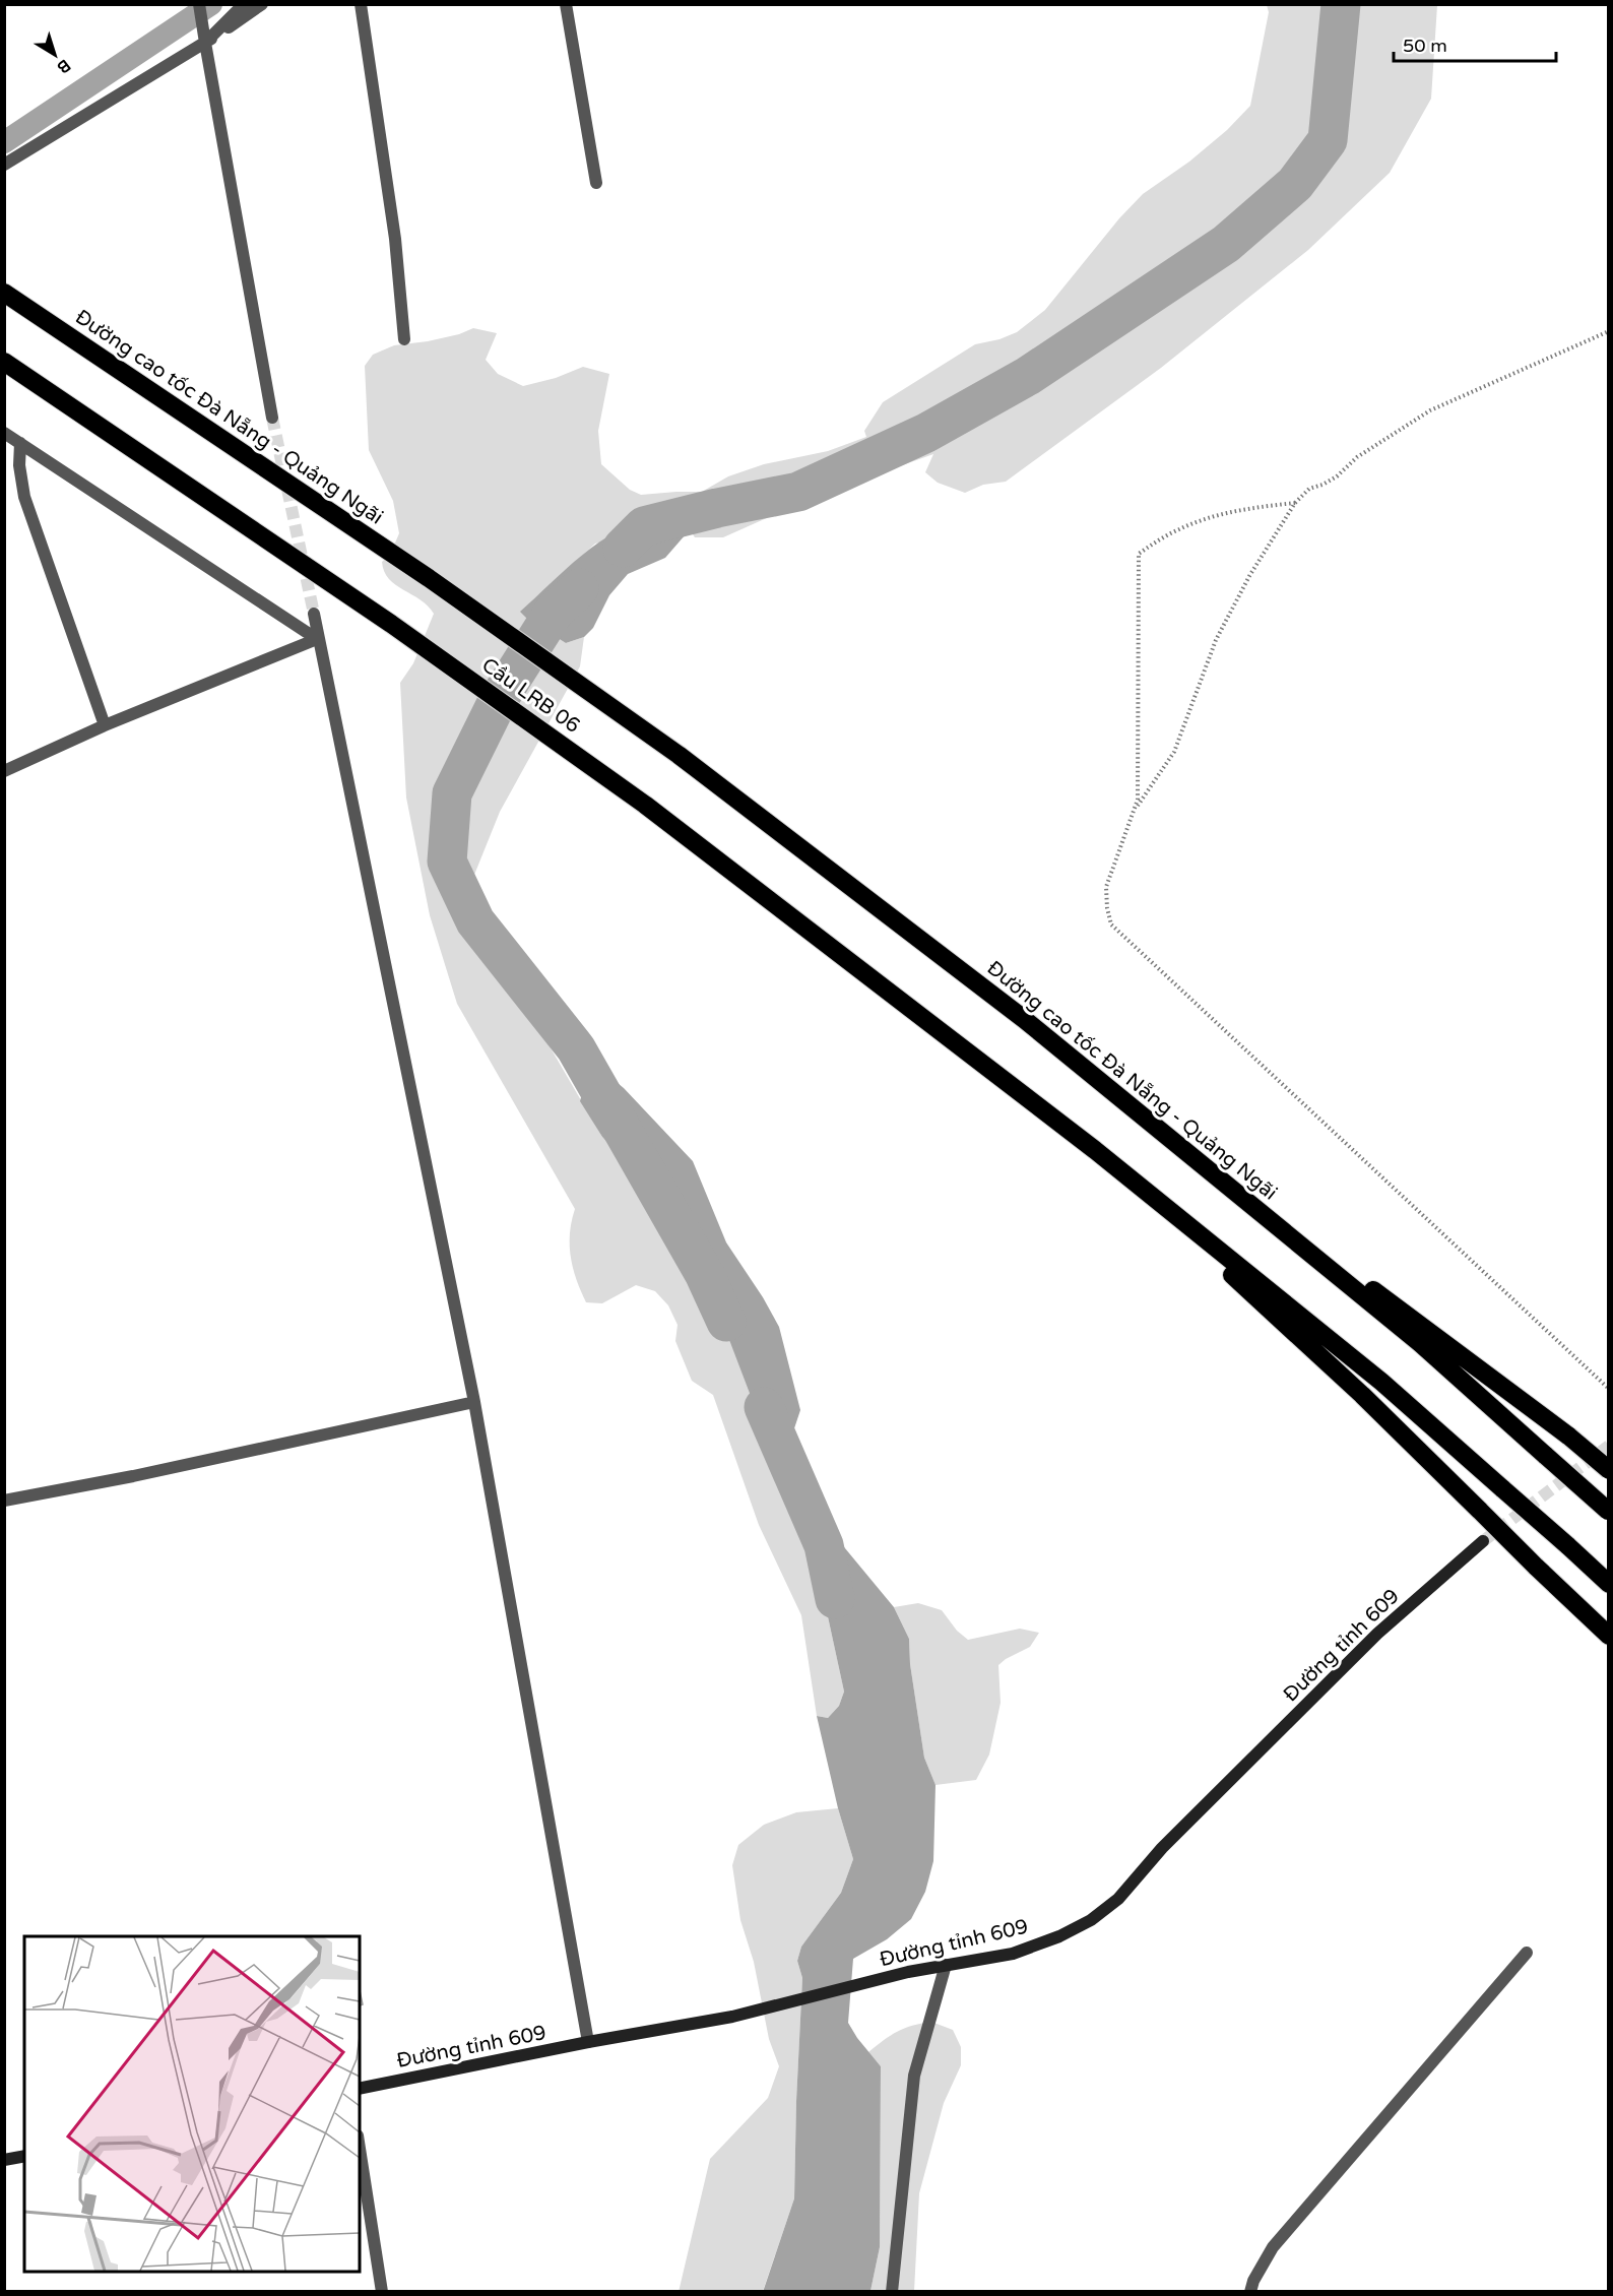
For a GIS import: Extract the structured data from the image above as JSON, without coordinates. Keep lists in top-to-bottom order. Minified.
{"streets":{"highway":["Đường cao tốc Đà Nẵng - Quảng Ngãi","Cầu LRB 06"],"main road":["Đường tỉnh 609"]},"crossings":[["Đường cao tốc Đà Nẵng - Quảng Ngãi","Cầu LRB 06"]],"scale_bar":"50 m","north":"bottom right"}
